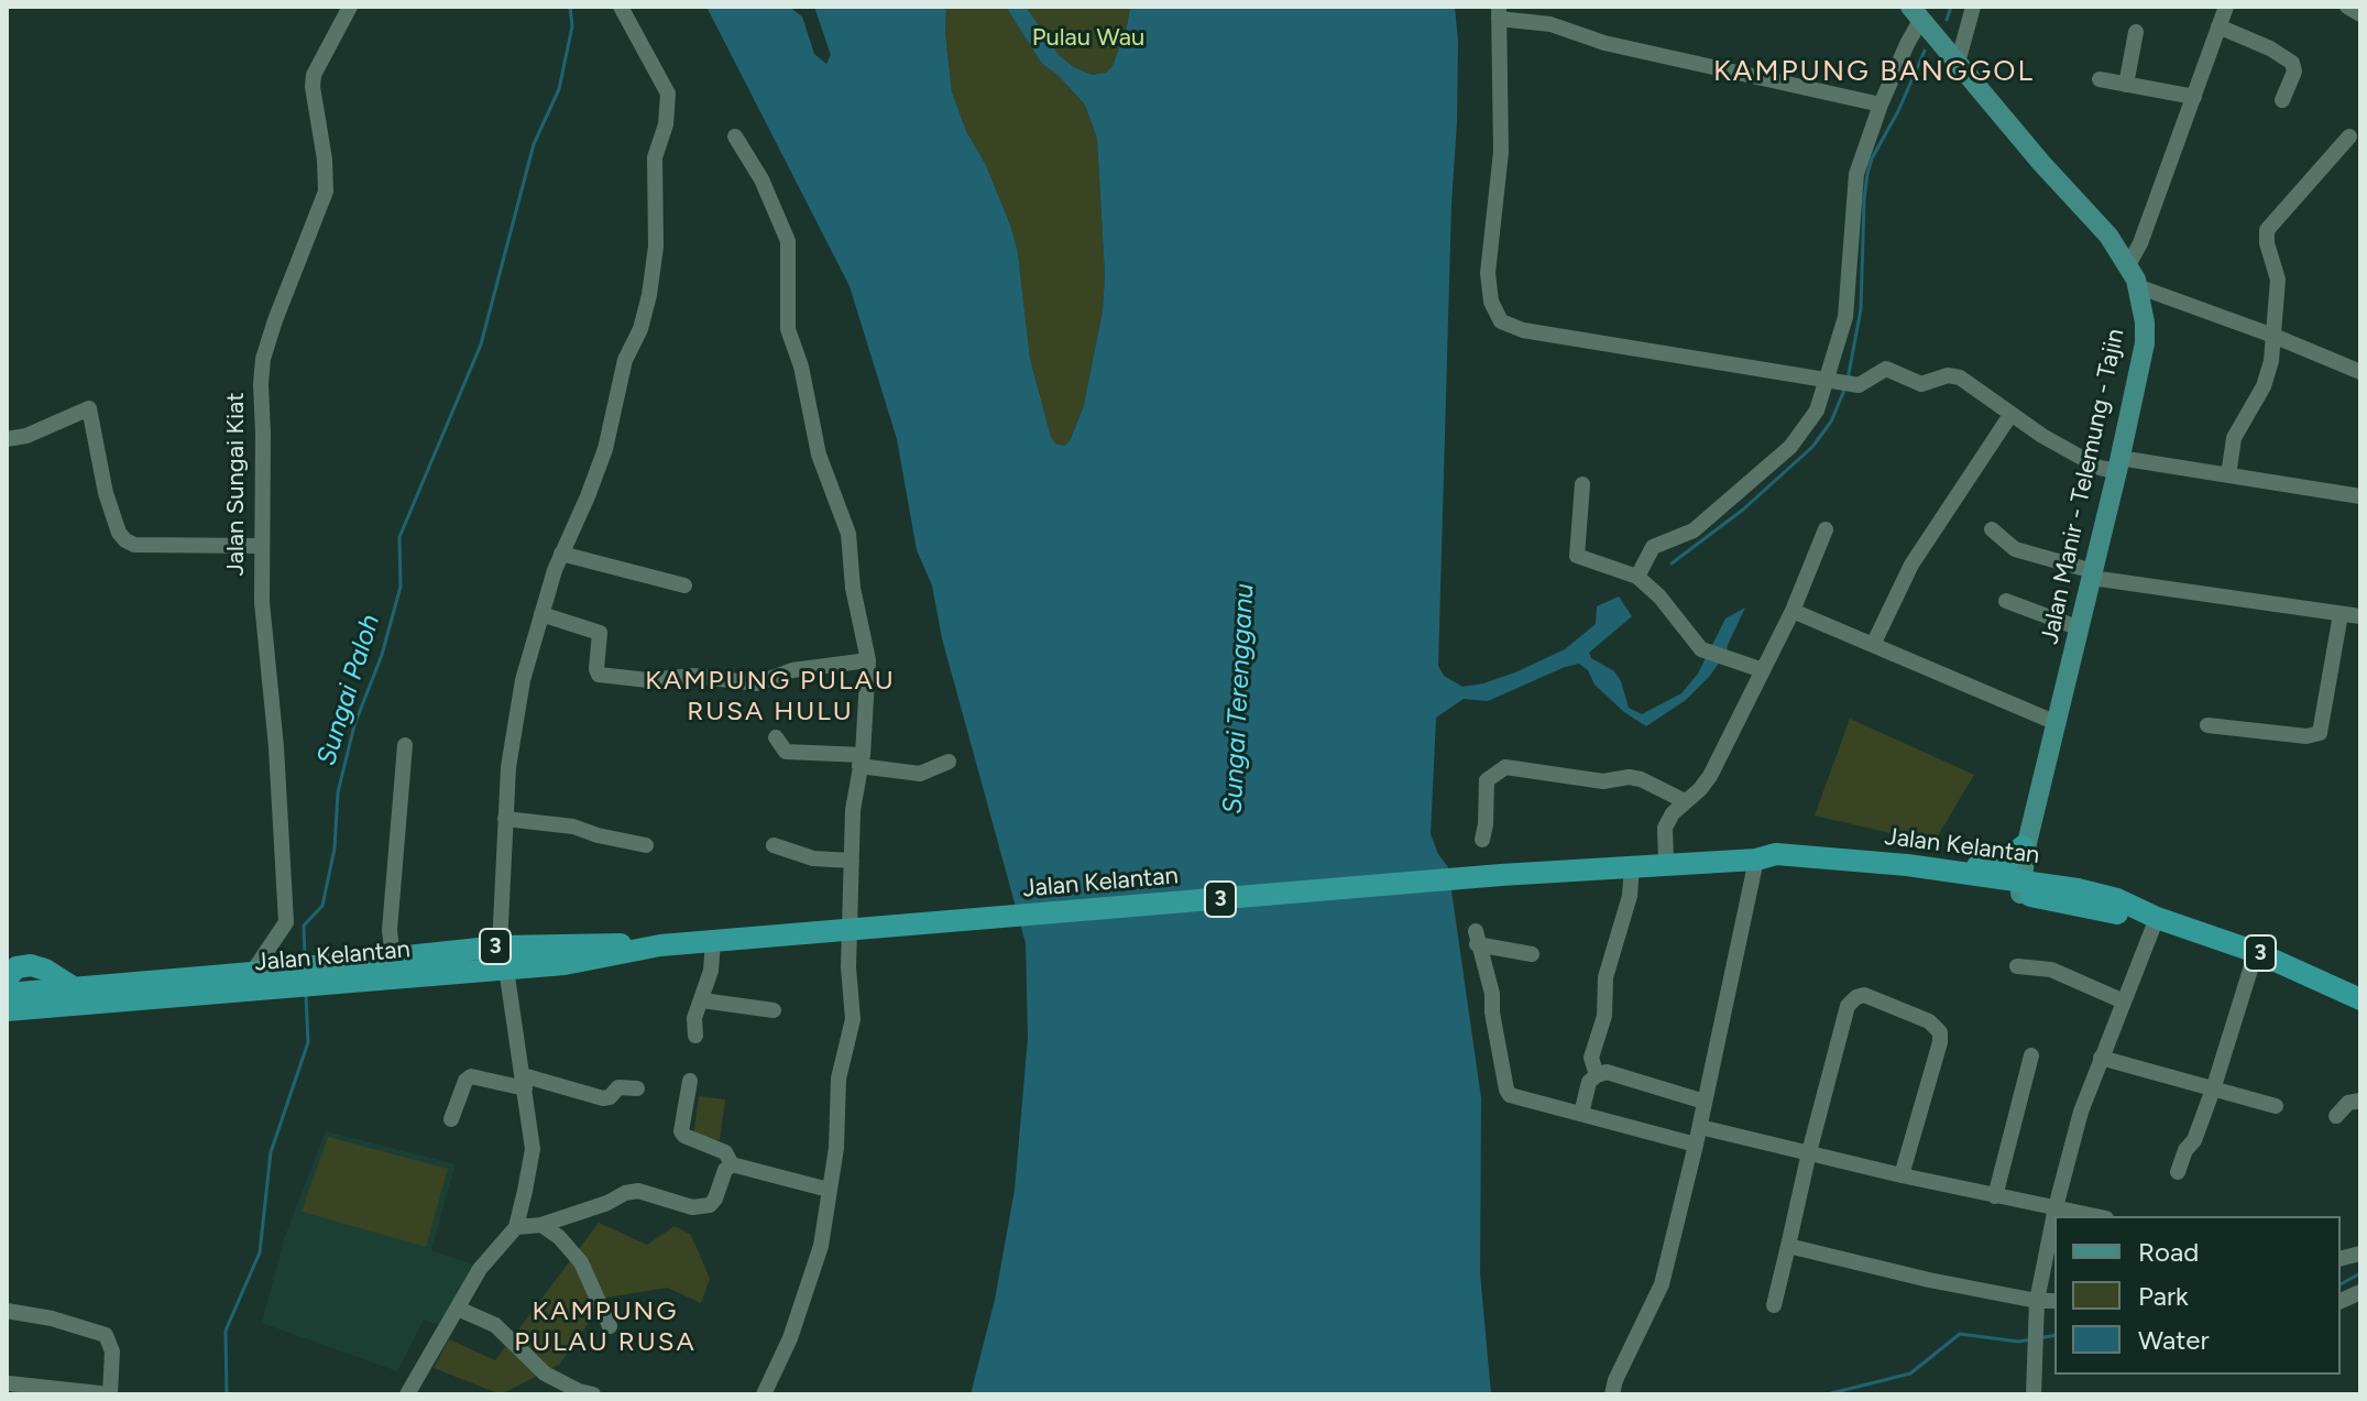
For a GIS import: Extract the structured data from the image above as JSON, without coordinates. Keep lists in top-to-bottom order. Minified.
{"streets":{"highway":["Jalan Kelantan","3"],"main road":["Jalan Manir - Telemung - Tajin"],"street":["Jalan Sungai Kiat"]},"crossings":[["Jalan Sungai Kiat","Jalan Kelantan"],["Jalan Manir - Telemung - Tajin","Jalan Kelantan"]],"districts":["KAMPUNG BANGGOL","KAMPUNG PULAU RUSA HULU","KAMPUNG PULAU RUSA"],"water":["Sungai Paloh","Sungai Terengganu"],"parks":["Pulau Wau"],"legend":["Road","Park","Water"]}
